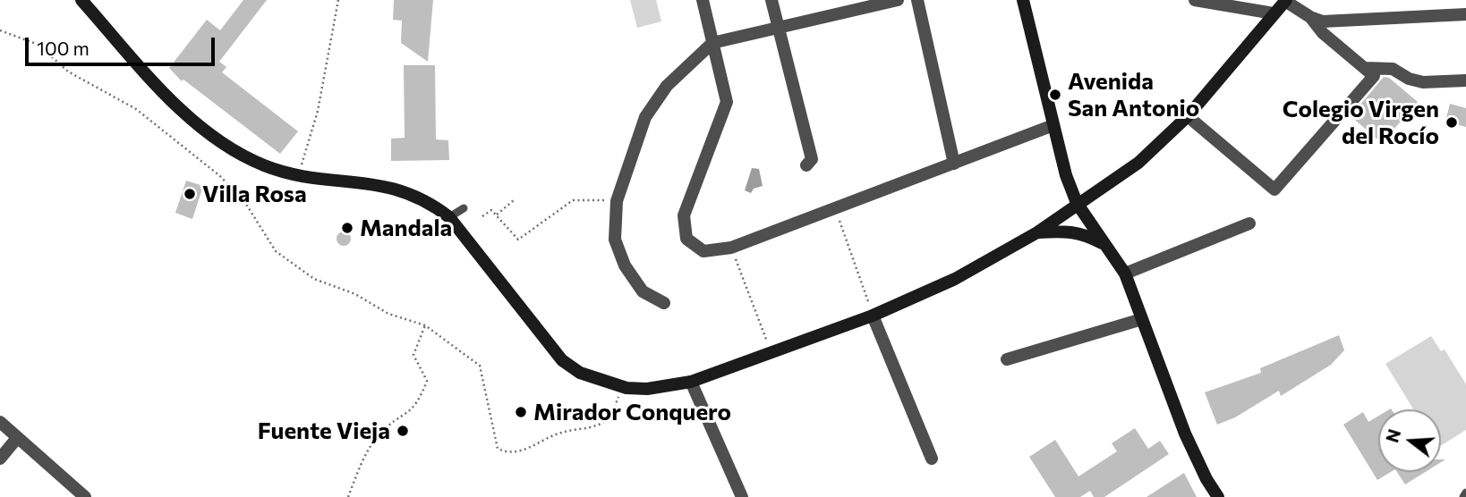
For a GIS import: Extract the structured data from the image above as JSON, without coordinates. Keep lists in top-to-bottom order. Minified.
{"places":["Avenida San Antonio","Colegio Virgen del Rocío","Villa Rosa","Mandala","Mirador Conquero","Fuente Vieja"],"scale_bar":"100 m","north":"left"}
